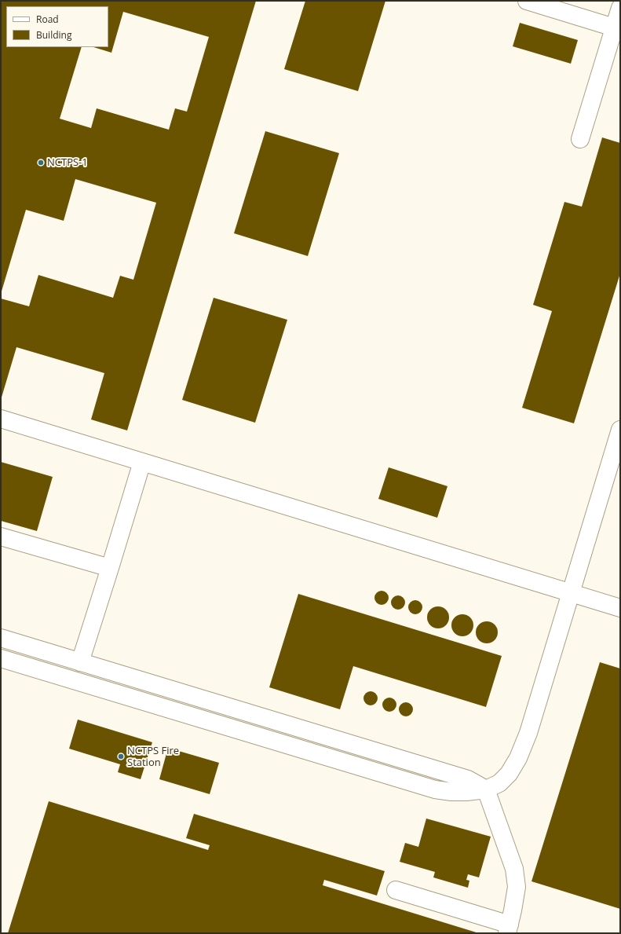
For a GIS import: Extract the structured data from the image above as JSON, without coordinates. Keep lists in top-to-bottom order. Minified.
{"places":["NCTPS-1","NCTPS Fire Station"],"legend":["Road","Building"]}
